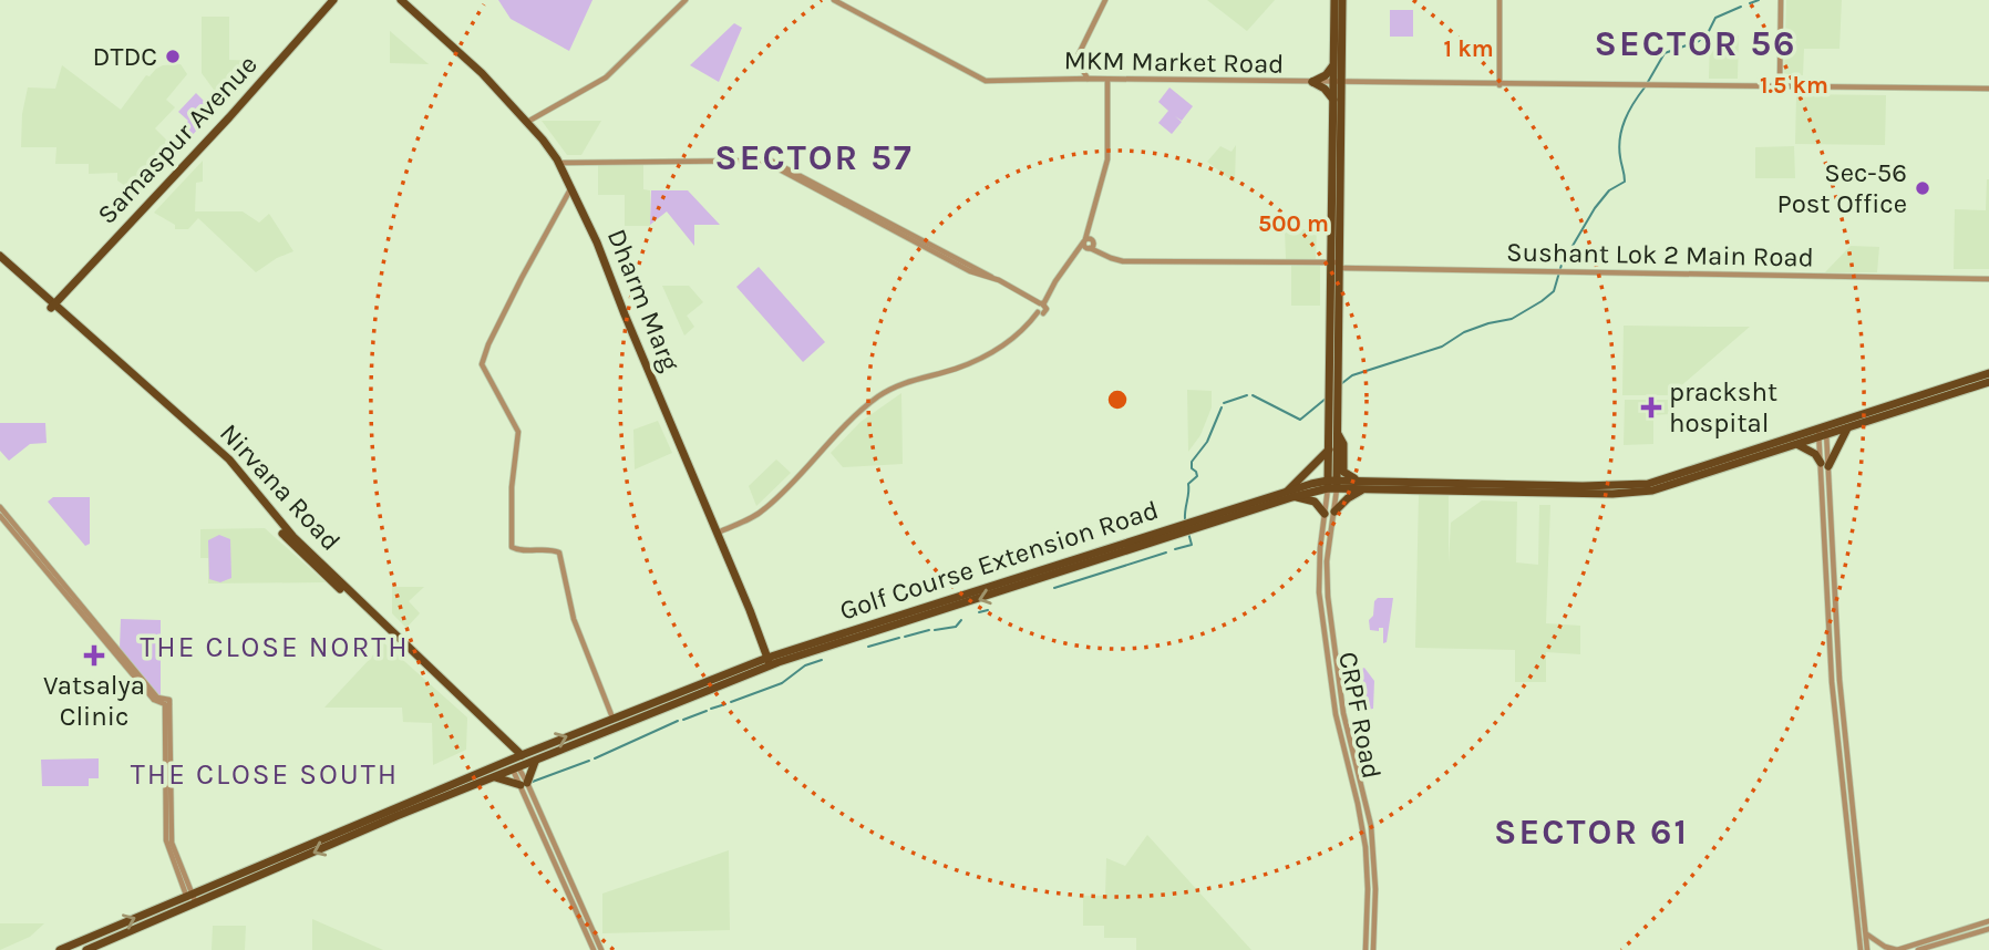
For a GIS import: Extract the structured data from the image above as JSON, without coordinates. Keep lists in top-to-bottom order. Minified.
{"streets":{"main road":["Samaspur Avenue","Dharm Marg","Nirvana Road","Golf Course Extension Road"],"street":["MKM Market Road","Sushant Lok 2 Main Road","CRPF Road"]},"crossings":[["Samaspur Avenue","Nirvana Road"],["Dharm Marg","Golf Course Extension Road"],["Nirvana Road","Golf Course Extension Road"],["Golf Course Extension Road","CRPF Road"]],"districts":["SECTOR 56","SECTOR 57","THE CLOSE NORTH","THE CLOSE SOUTH","SECTOR 61"],"places":{"other":["DTDC","Sec-56 Post Office"],"health":["pracksht hospital","Vatsalya Clinic"]},"rings":["1 km","1.5 km","500 m"]}
